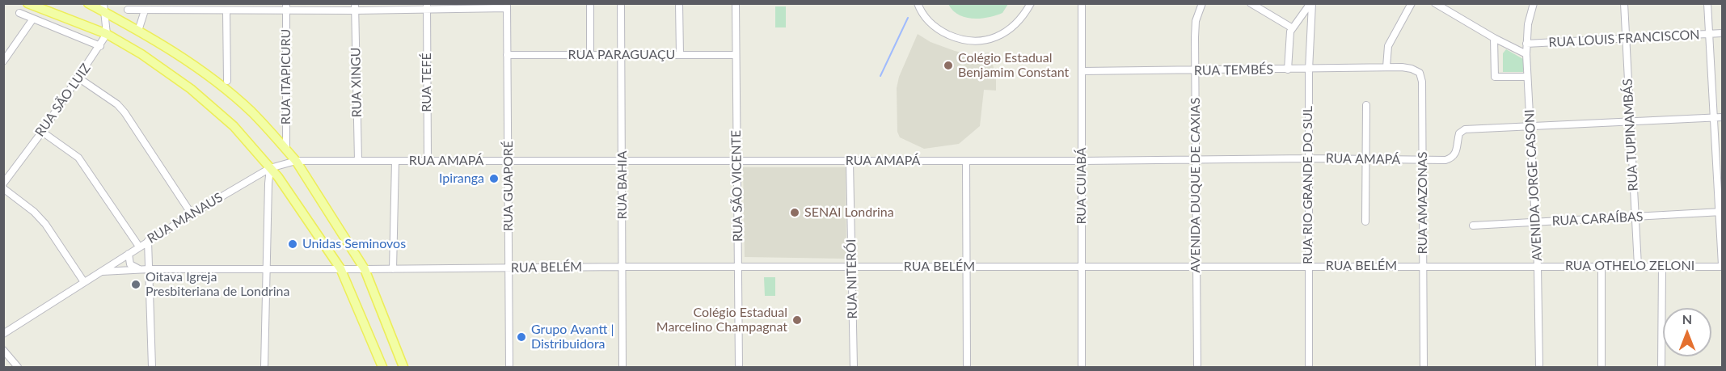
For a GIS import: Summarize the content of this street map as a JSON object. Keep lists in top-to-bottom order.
{
  "streets": {
    "street": [
      "RUA LOUIS FRANCISCON",
      "RUA PARAGUAÇU",
      "RUA TEMBÉS",
      "RUA ITAPICURU",
      "RUA XINGU",
      "RUA TEFÉ",
      "RUA SÃO LUIZ",
      "RUA TUPINAMBÁS",
      "RUA AMAPÁ",
      "RUA BAHIA",
      "AVENIDA DUQUE DE CAXIAS",
      "RUA RIO GRANDE DO SUL",
      "AVENIDA JORGE CASONI",
      "RUA GUAPORÉ",
      "RUA SÃO VICENTE",
      "RUA CUIABÁ",
      "RUA AMAZONAS",
      "RUA MANAUS",
      "RUA CARAÍBAS",
      "RUA BELÉM",
      "RUA OTHELO ZELONI",
      "RUA NITERÓI"
    ]
  },
  "crossings": [
    ["RUA LOUIS FRANCISCON", "RUA TUPINAMBÁS"],
    ["RUA LOUIS FRANCISCON", "AVENIDA JORGE CASONI"],
    ["RUA PARAGUAÇU", "RUA BAHIA"],
    ["RUA PARAGUAÇU", "RUA GUAPORÉ"],
    ["RUA PARAGUAÇU", "RUA SÃO VICENTE"],
    ["RUA TEMBÉS", "AVENIDA DUQUE DE CAXIAS"],
    ["RUA TEMBÉS", "RUA RIO GRANDE DO SUL"],
    ["RUA TEMBÉS", "RUA CUIABÁ"],
    ["RUA TEMBÉS", "RUA AMAZONAS"],
    ["RUA XINGU", "RUA AMAPÁ"],
    ["RUA TEFÉ", "RUA AMAPÁ"],
    ["RUA TUPINAMBÁS", "RUA CARAÍBAS"],
    ["RUA TUPINAMBÁS", "RUA OTHELO ZELONI"],
    ["RUA AMAPÁ", "RUA BAHIA"],
    ["RUA AMAPÁ", "AVENIDA DUQUE DE CAXIAS"],
    ["RUA AMAPÁ", "RUA RIO GRANDE DO SUL"],
    ["RUA AMAPÁ", "AVENIDA JORGE CASONI"],
    ["RUA AMAPÁ", "RUA GUAPORÉ"],
    ["RUA AMAPÁ", "RUA SÃO VICENTE"],
    ["RUA AMAPÁ", "RUA CUIABÁ"],
    ["RUA AMAPÁ", "RUA AMAZONAS"],
    ["RUA AMAPÁ", "RUA MANAUS"],
    ["RUA AMAPÁ", "RUA NITERÓI"],
    ["RUA BAHIA", "RUA BELÉM"],
    ["AVENIDA DUQUE DE CAXIAS", "RUA BELÉM"],
    ["RUA RIO GRANDE DO SUL", "RUA BELÉM"],
    ["AVENIDA JORGE CASONI", "RUA CARAÍBAS"],
    ["AVENIDA JORGE CASONI", "RUA BELÉM"],
    ["AVENIDA JORGE CASONI", "RUA OTHELO ZELONI"],
    ["RUA GUAPORÉ", "RUA BELÉM"],
    ["RUA SÃO VICENTE", "RUA BELÉM"],
    ["RUA CUIABÁ", "RUA BELÉM"],
    ["RUA AMAZONAS", "RUA BELÉM"],
    ["RUA MANAUS", "RUA BELÉM"],
    ["RUA BELÉM", "RUA OTHELO ZELONI"],
    ["RUA BELÉM", "RUA NITERÓI"]
  ],
  "places": [
    "Colégio Estadual Benjamim Constant",
    "Ipiranga",
    "SENAI Londrina",
    "Unidas Seminovos",
    "Oitava Igreja Presbiteriana de Londrina",
    "Colégio Estadual Marcelino Champagnat",
    "Grupo Avantt | Distribuidora"
  ],
  "north": "top"
}
